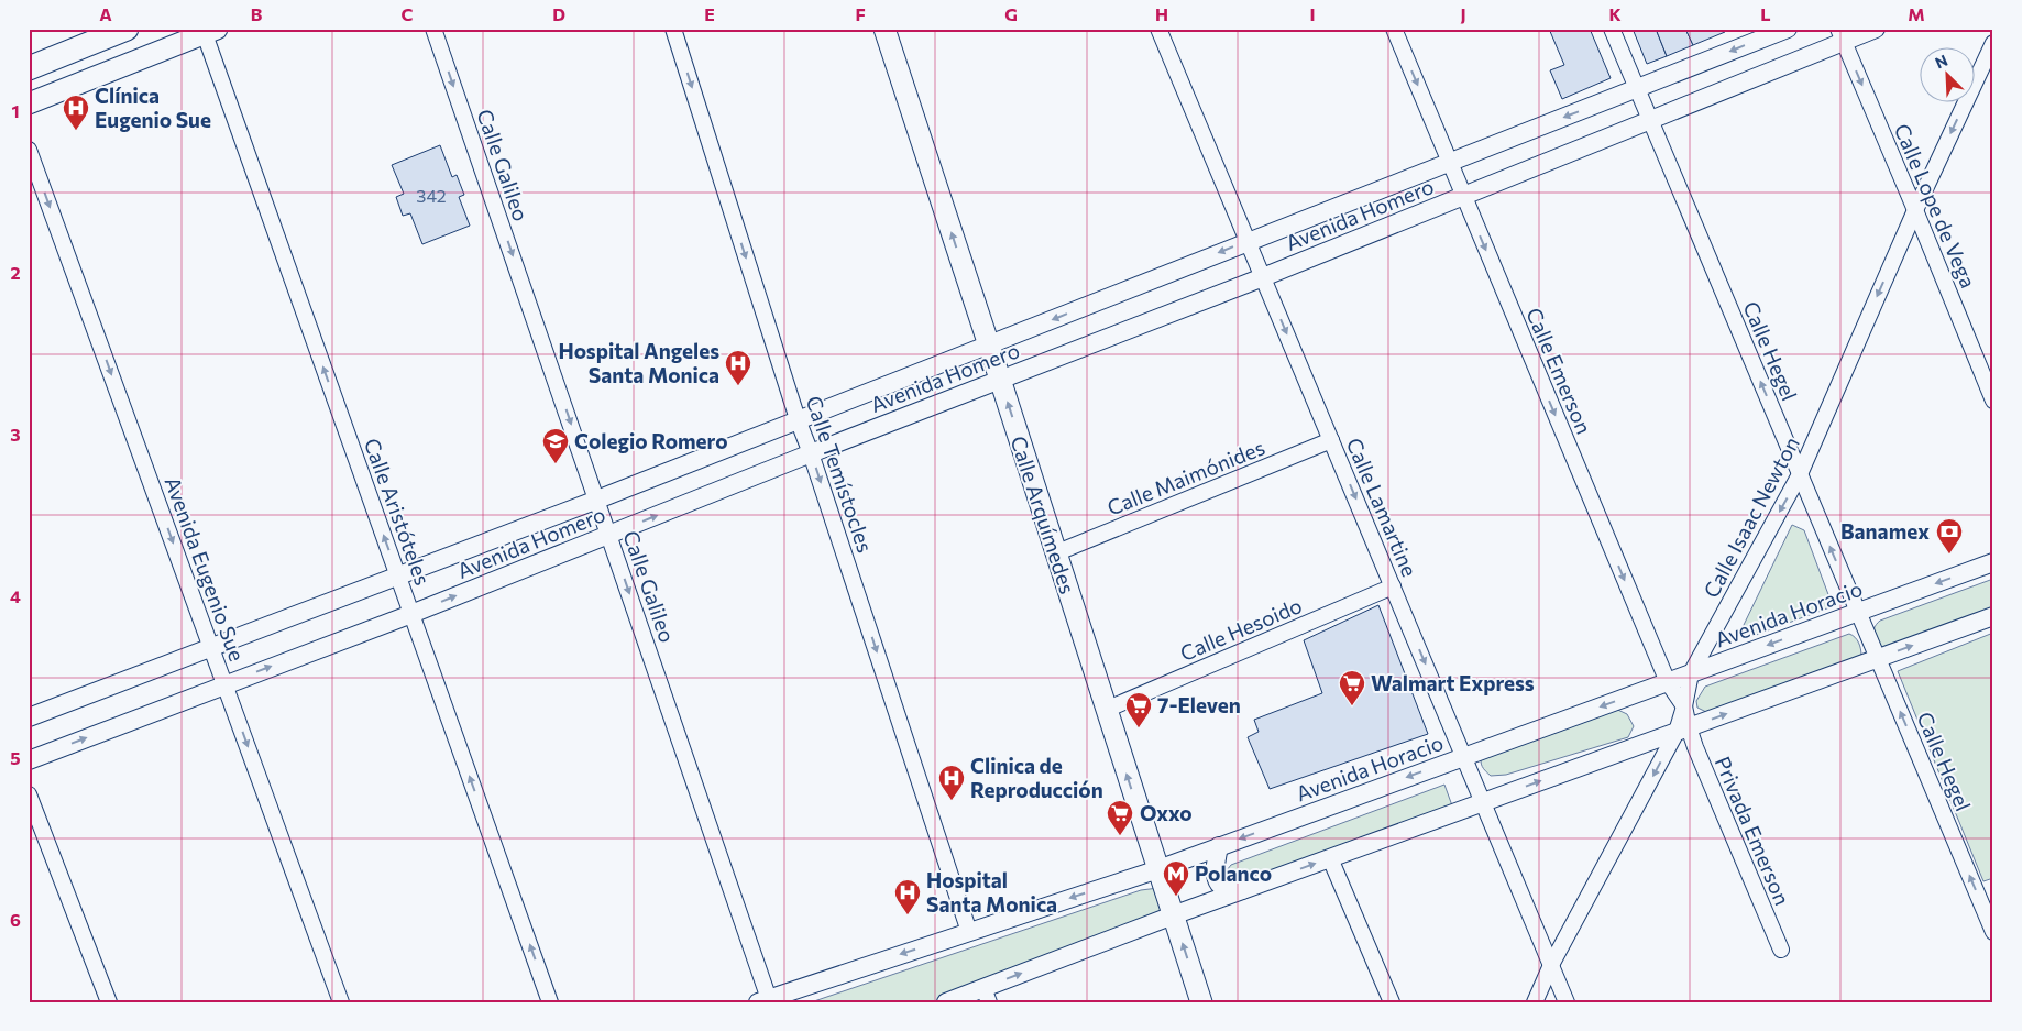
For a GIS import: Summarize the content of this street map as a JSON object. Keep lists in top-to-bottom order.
{
  "streets": {
    "main road": ["Calle Arquímedes"],
    "street": [
      "Calle Galileo",
      "Calle Lope de Vega",
      "Avenida Homero",
      "Calle Hegel",
      "Calle Emerson",
      "Calle Temístocles",
      "Calle Maimónides",
      "Calle Lamartine",
      "Calle Aristóteles",
      "Calle Isaac Newton",
      "Avenida Eugenio Sue",
      "Avenida Horacio",
      "Calle Hesoido",
      "Privada Emerson"
    ]
  },
  "crossings": [
    ["Calle Galileo", "Avenida Homero"],
    ["Calle Galileo", "Avenida Horacio"],
    ["Calle Lope de Vega", "Avenida Homero"],
    ["Calle Lope de Vega", "Calle Isaac Newton"],
    ["Avenida Homero", "Calle Hegel"],
    ["Avenida Homero", "Calle Emerson"],
    ["Avenida Homero", "Calle Temístocles"],
    ["Avenida Homero", "Calle Lamartine"],
    ["Avenida Homero", "Calle Aristóteles"],
    ["Avenida Homero", "Calle Arquímedes"],
    ["Avenida Homero", "Avenida Eugenio Sue"],
    ["Calle Hegel", "Calle Isaac Newton"],
    ["Calle Hegel", "Avenida Horacio"],
    ["Calle Emerson", "Calle Isaac Newton"],
    ["Calle Emerson", "Avenida Horacio"],
    ["Calle Temístocles", "Avenida Horacio"],
    ["Calle Maimónides", "Calle Lamartine"],
    ["Calle Maimónides", "Calle Arquímedes"],
    ["Calle Lamartine", "Calle Isaac Newton"],
    ["Calle Lamartine", "Avenida Horacio"],
    ["Calle Lamartine", "Calle Hesoido"],
    ["Calle Arquímedes", "Avenida Horacio"],
    ["Calle Arquímedes", "Calle Hesoido"],
    ["Calle Isaac Newton", "Avenida Horacio"],
    ["Calle Isaac Newton", "Privada Emerson"]
  ],
  "one_way": [
    "Calle Galileo",
    "Calle Lope de Vega",
    "Calle Hegel",
    "Calle Emerson",
    "Calle Temístocles",
    "Calle Lamartine",
    "Calle Aristóteles",
    "Calle Arquímedes",
    "Calle Isaac Newton",
    "Avenida Eugenio Sue"
  ],
  "places": {
    "hospital": [
      "Clínica Eugenio Sue",
      "Hospital Angeles Santa Monica",
      "Clinica de Reproducción",
      "Hospital Santa Monica"
    ],
    "school or university": ["Colegio Romero"],
    "bank": ["Banamex"],
    "supermarket": ["Walmart Express", "7-Eleven", "Oxxo"],
    "metro station": ["Polanco"]
  },
  "house_numbers": ["342"],
  "north": "top left",
  "grid": {
    "columns": [
      "A",
      "B",
      "C",
      "D",
      "E",
      "F",
      "G",
      "H",
      "I",
      "J",
      "K",
      "L",
      "M"
    ],
    "rows": [
      "1",
      "2",
      "3",
      "4",
      "5",
      "6"
    ]
  }
}
